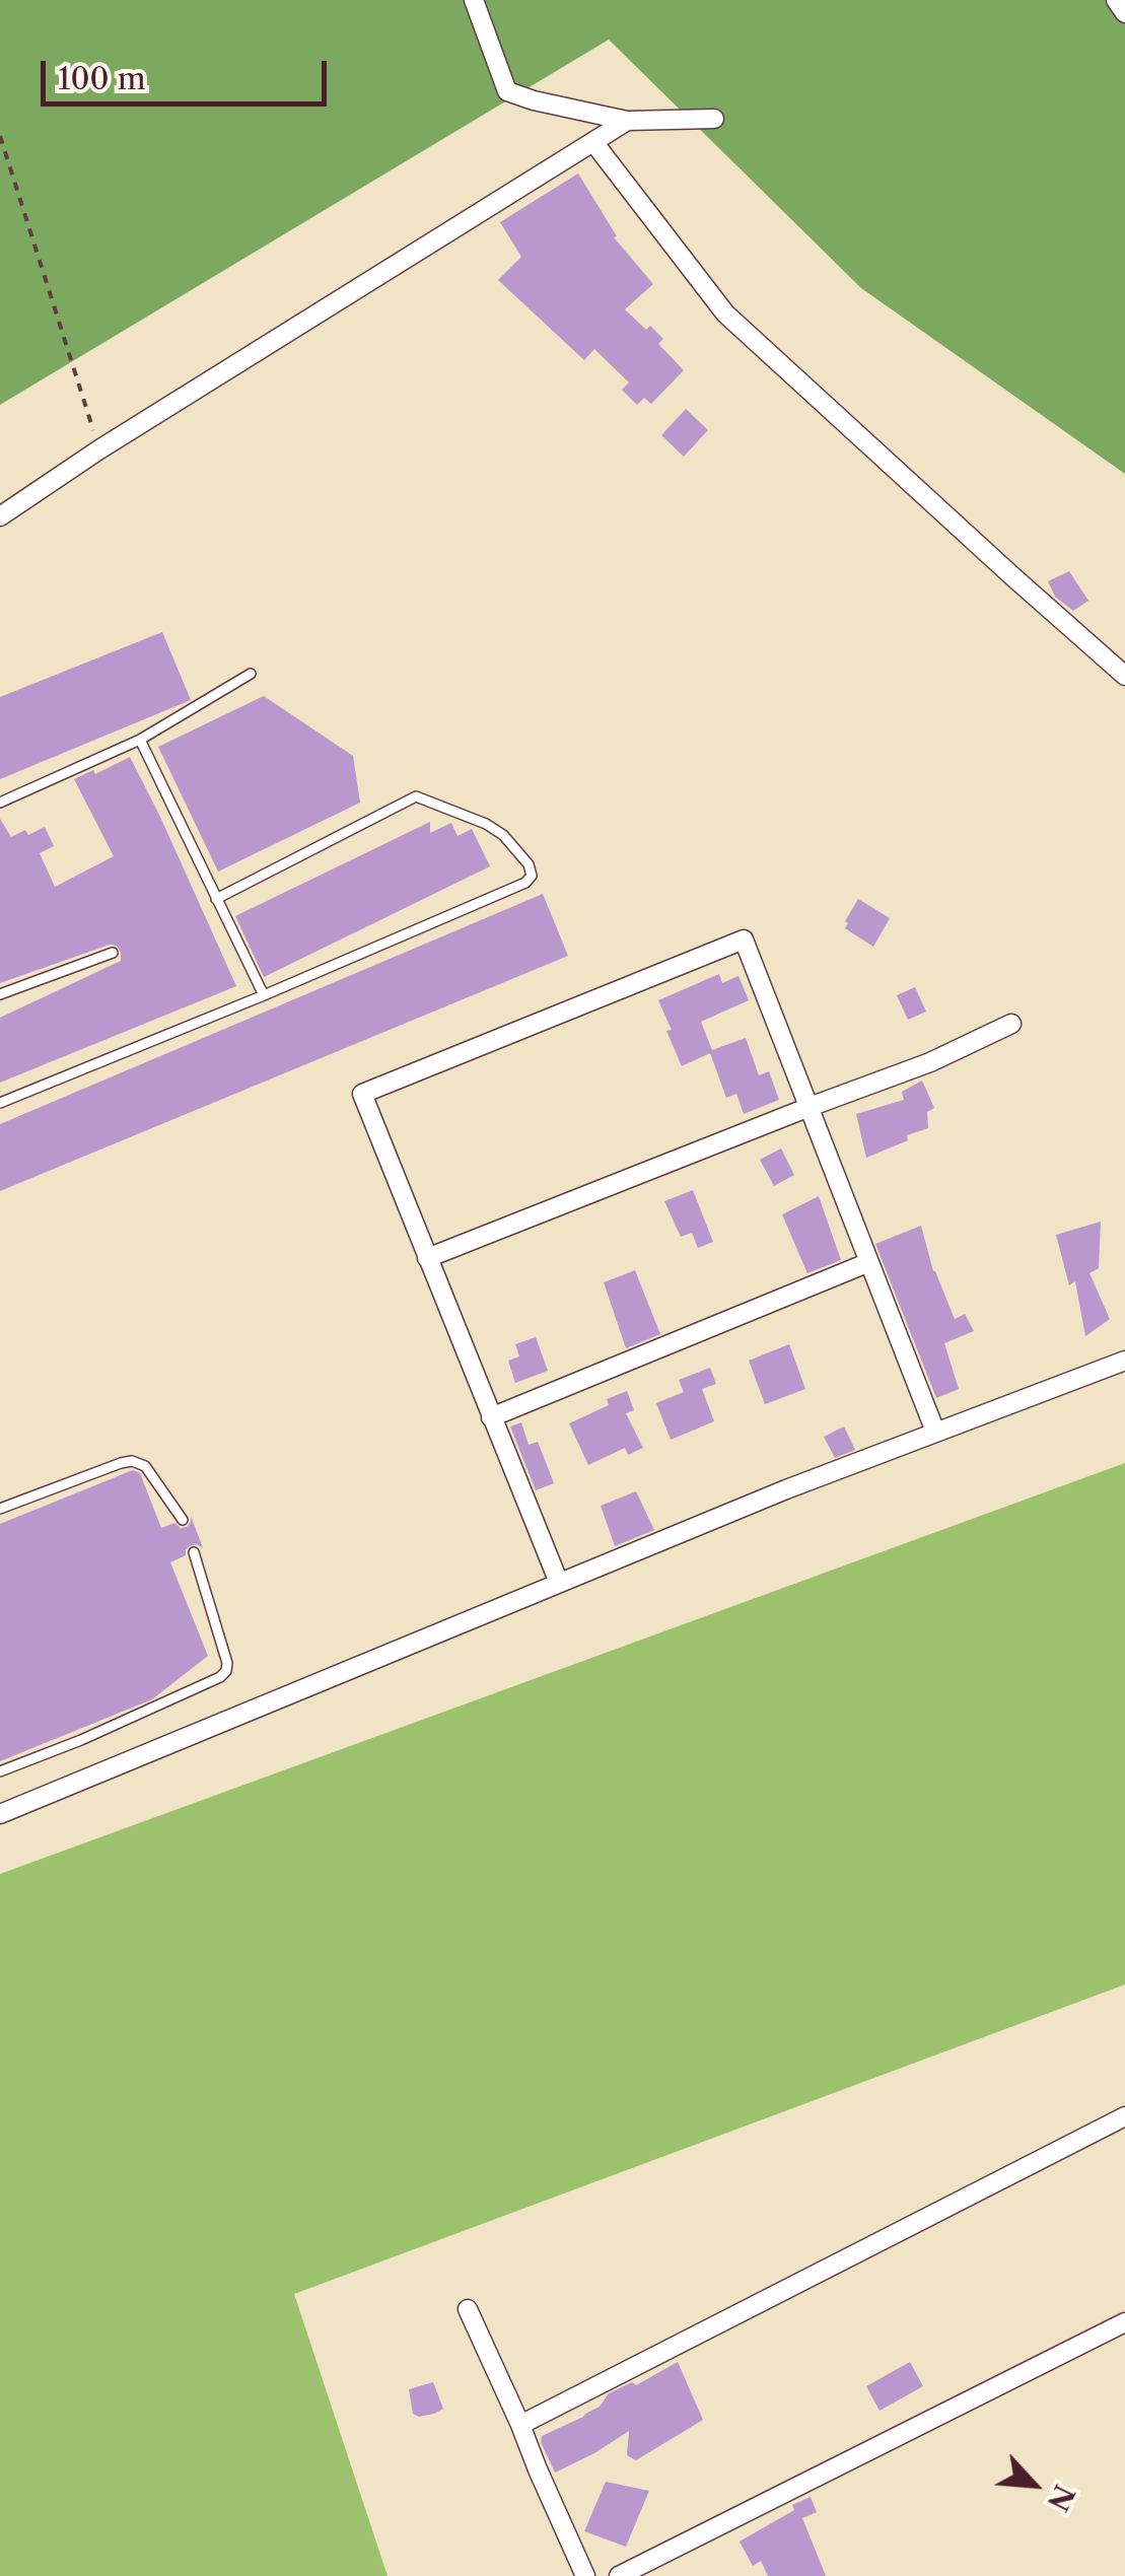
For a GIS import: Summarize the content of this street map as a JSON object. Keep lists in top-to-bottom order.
{
  "scale_bar": "100 m",
  "north": "bottom right"
}
